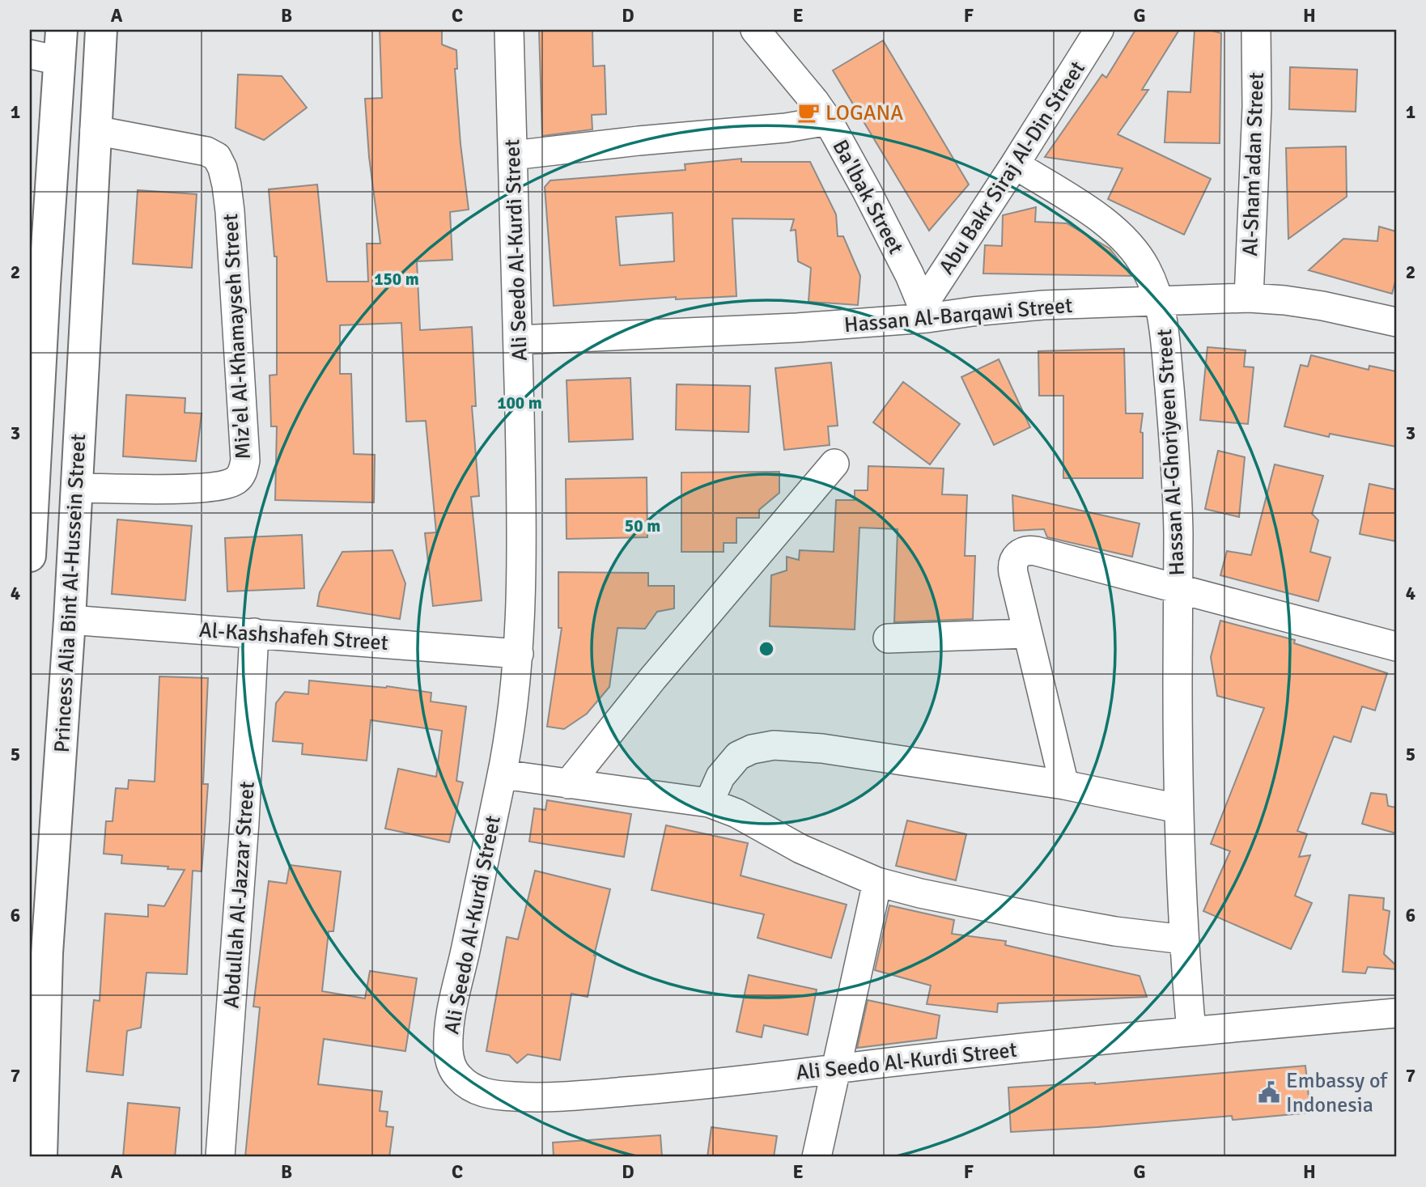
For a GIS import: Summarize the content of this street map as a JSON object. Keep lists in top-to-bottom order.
{
  "streets": {
    "main road": ["Princess Alia Bint Al-Hussein Street"],
    "street": [
      "Al-Sham'adan Street",
      "Abu Bakr Siraj Al-Din Street",
      "Ba'lbak Street",
      "Ali Seedo Al-Kurdi Street",
      "Hassan Al-Barqawi Street",
      "Miz'el Al-Khamayseh Street",
      "Hassan Al-Ghoriyeen Street",
      "Al-Kashshafeh Street",
      "Abdullah Al-Jazzar Street"
    ]
  },
  "crossings": [
    ["Al-Sham'adan Street", "Hassan Al-Barqawi Street"],
    ["Abu Bakr Siraj Al-Din Street", "Ba'lbak Street"],
    ["Abu Bakr Siraj Al-Din Street", "Hassan Al-Barqawi Street"],
    ["Abu Bakr Siraj Al-Din Street", "Hassan Al-Ghoriyeen Street"],
    ["Ba'lbak Street", "Hassan Al-Barqawi Street"],
    ["Ali Seedo Al-Kurdi Street", "Hassan Al-Barqawi Street"],
    ["Ali Seedo Al-Kurdi Street", "Hassan Al-Ghoriyeen Street"],
    ["Ali Seedo Al-Kurdi Street", "Al-Kashshafeh Street"],
    ["Hassan Al-Barqawi Street", "Hassan Al-Ghoriyeen Street"],
    ["Miz'el Al-Khamayseh Street", "Princess Alia Bint Al-Hussein Street"],
    ["Princess Alia Bint Al-Hussein Street", "Al-Kashshafeh Street"],
    ["Al-Kashshafeh Street", "Abdullah Al-Jazzar Street"]
  ],
  "places": {
    "cafe": ["LOGANA"],
    "public building": ["Embassy of Indonesia"]
  },
  "grid": {
    "columns": [
      "A",
      "B",
      "C",
      "D",
      "E",
      "F",
      "G",
      "H"
    ],
    "rows": [
      "1",
      "2",
      "3",
      "4",
      "5",
      "6",
      "7"
    ]
  },
  "rings": ["150 m", "100 m", "50 m"]
}
